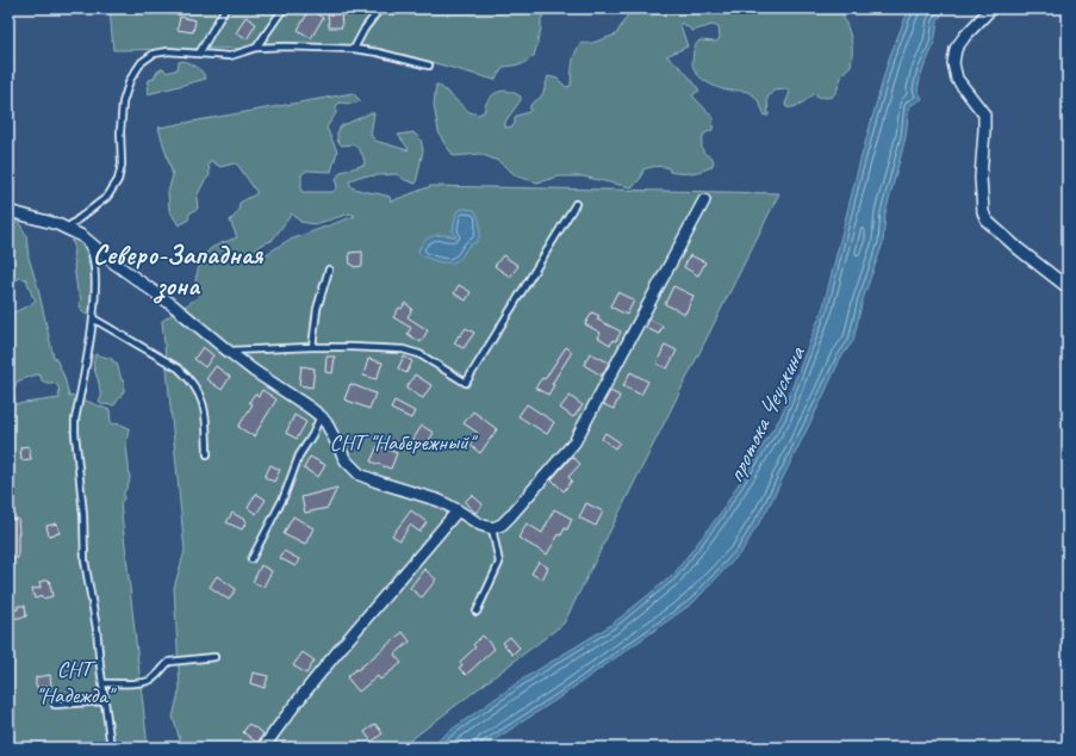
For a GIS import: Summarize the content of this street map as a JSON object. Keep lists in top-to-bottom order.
{
  "districts": ["Северо-Западная зона"],
  "water": ["протока Чеускина"],
  "parks": ["СНТ \"Набережный\"", "СНТ \"Надежда\""]
}
